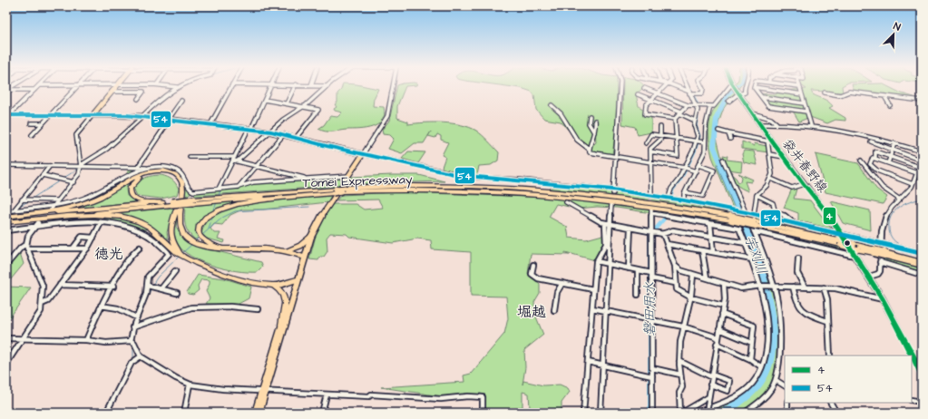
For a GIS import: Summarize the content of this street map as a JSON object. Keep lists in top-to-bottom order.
{
  "streets": {
    "highway": ["Tomei Expressway"],
    "main road": ["袋井春野線"]
  },
  "districts": ["徳光", "堀越"],
  "water": ["宇刈川", "磐田用水"],
  "lines": ["transit line 4", "transit line 54"],
  "legend": ["4", "54"],
  "north": "top right"
}
